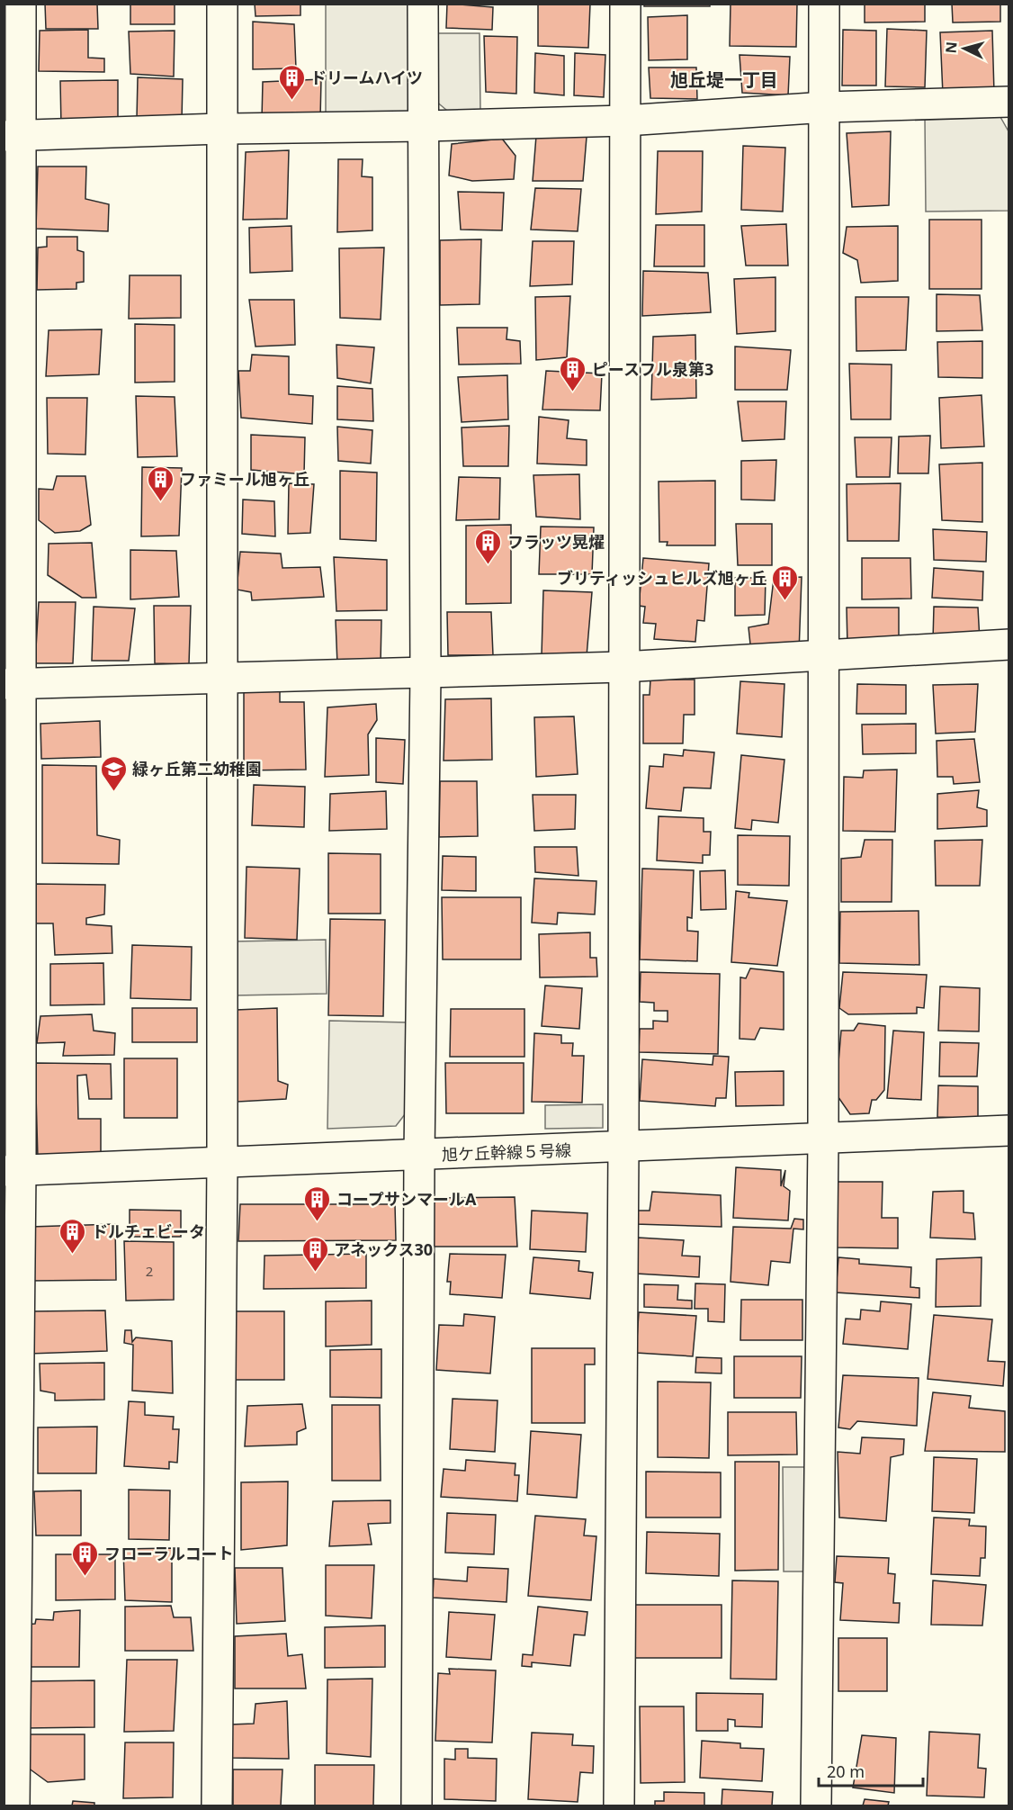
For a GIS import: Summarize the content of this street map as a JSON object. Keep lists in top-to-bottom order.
{
  "streets": {
    "street": ["旭ケ丘幹線５号線"]
  },
  "districts": ["旭丘堤一丁目"],
  "places": {
    "building": [
      "ドリームハイツ",
      "ピースフル泉第3",
      "ファミール旭ヶ丘",
      "フラッツ晃燿",
      "ブリティッシュヒルズ旭ヶ丘",
      "コープサンマールA",
      "ドルチェビータ",
      "アネックス30",
      "フローラルコート"
    ],
    "school or university": ["緑ヶ丘第二幼稚園"]
  },
  "house_numbers": ["2"],
  "scale_bar": "20 m",
  "north": "left"
}
